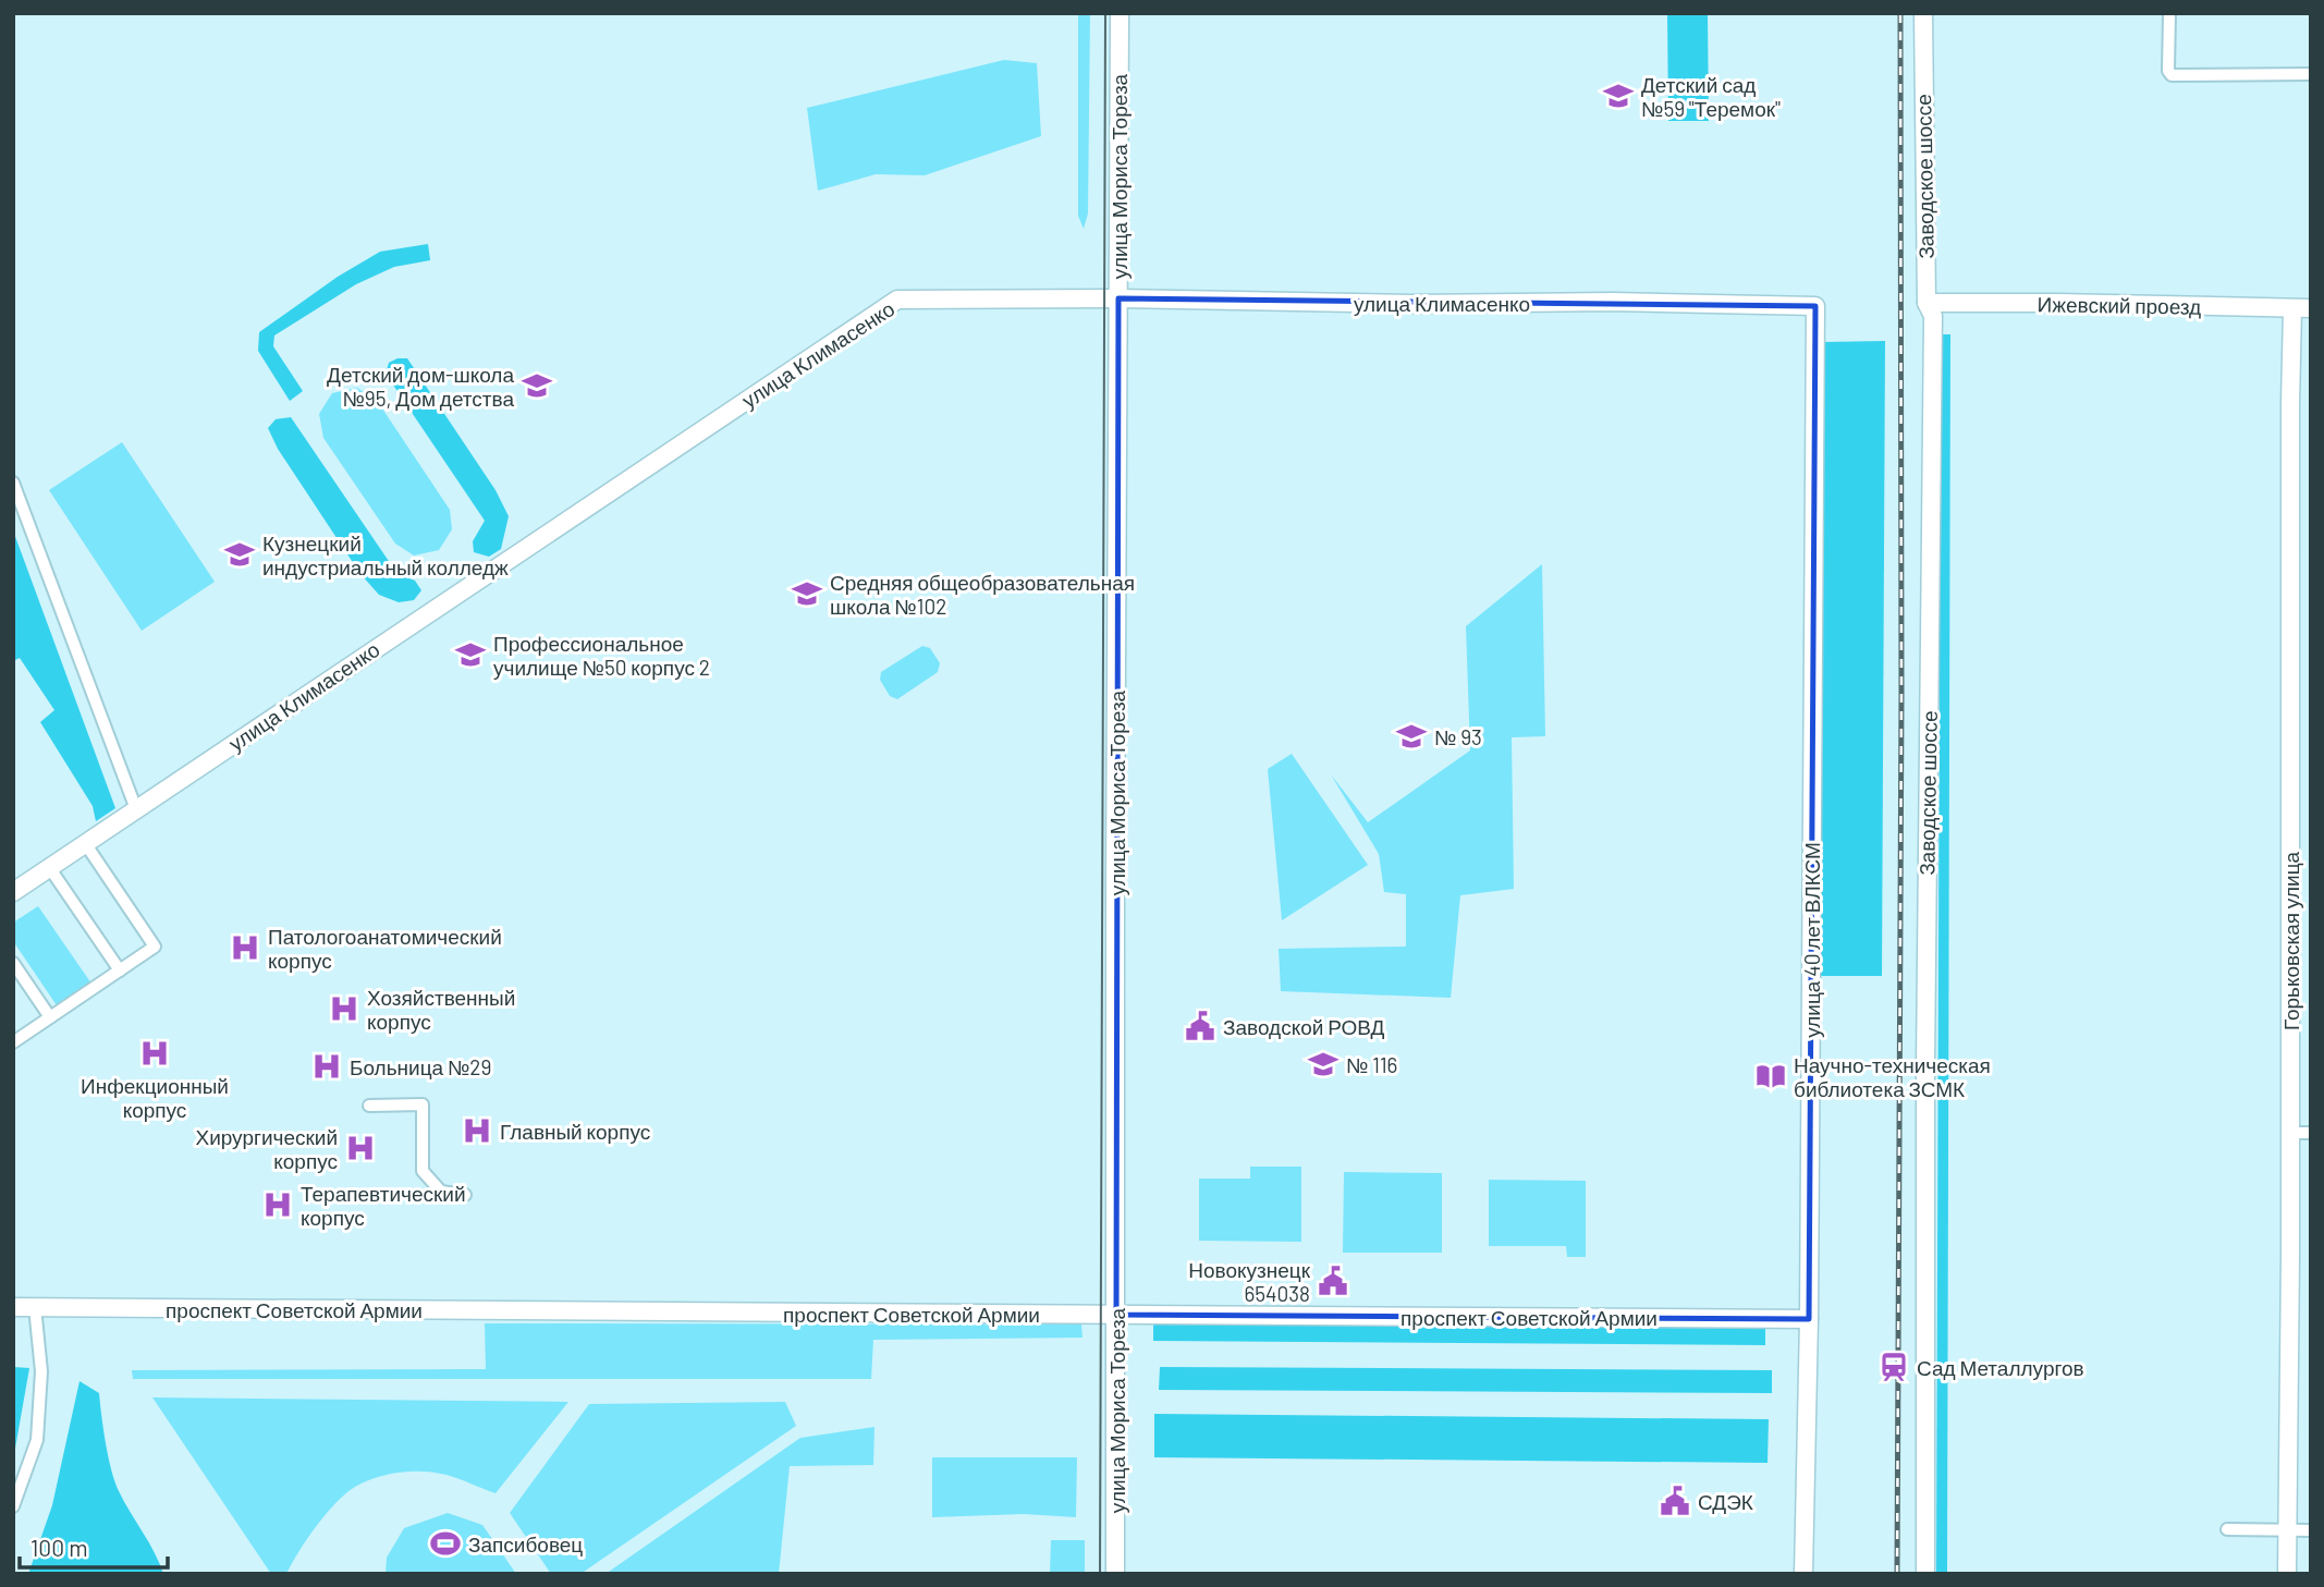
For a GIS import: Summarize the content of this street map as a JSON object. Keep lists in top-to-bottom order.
{
  "streets": {
    "street": [
      "улица Мориса Тореза",
      "Заводское шоссе",
      "улица Климасенко",
      "Ижевский проезд",
      "улица 40 лет ВЛКСМ",
      "Горьковская улица",
      "проспект Советской Армии"
    ]
  },
  "crossings": [
    ["улица Мориса Тореза", "улица Климасенко"],
    ["улица Мориса Тореза", "проспект Советской Армии"],
    ["Заводское шоссе", "Ижевский проезд"],
    ["улица Климасенко", "улица 40 лет ВЛКСМ"],
    ["Ижевский проезд", "Горьковская улица"],
    ["улица 40 лет ВЛКСМ", "проспект Советской Армии"]
  ],
  "places": {
    "school or university": [
      "Детский сад №59 \"Теремок\"",
      "Детский дом-школа №95, Дом детства",
      "Кузнецкий индустриальный колледж",
      "Средняя общеобразовательная школа №102",
      "Профессиональное училище №50 корпус 2",
      "№ 93",
      "№ 116"
    ],
    "hospital": [
      "Патологоанатомический корпус",
      "Хозяйственный корпус",
      "Инфекционный корпус",
      "Больница №29",
      "Главный корпус",
      "Хирургический корпус",
      "Терапевтический корпус"
    ],
    "public building": ["Заводской РОВД", "Новокузнецк 654038", "СДЭК"],
    "library": ["Научно-техническая библиотека ЗСМК"],
    "station": ["Сад Металлургов"],
    "sports": ["Запсибовец"]
  },
  "scale_bar": "100 m"
}
